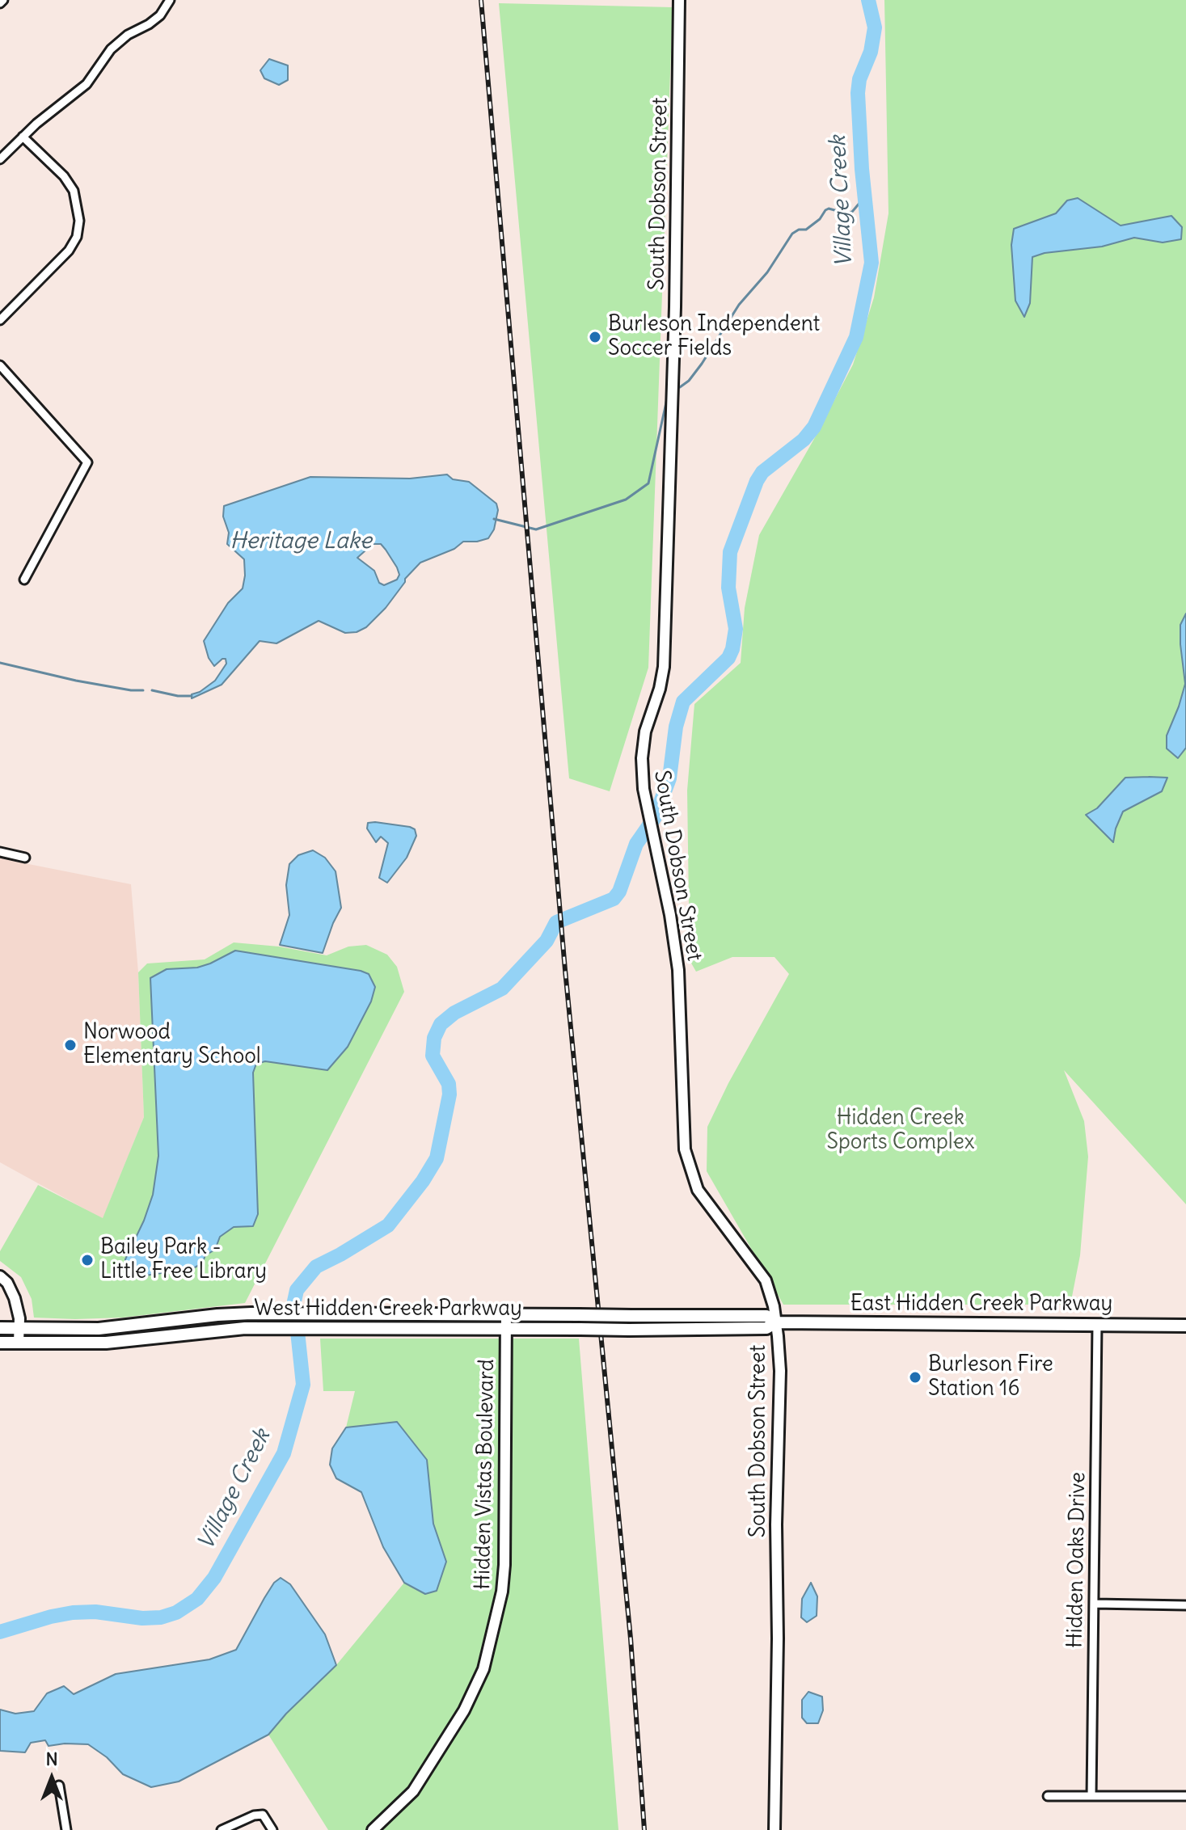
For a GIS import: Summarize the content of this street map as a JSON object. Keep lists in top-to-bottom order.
{
  "streets": {
    "main road": ["East Hidden Creek Parkway", "West Hidden Creek Parkway"],
    "street": ["South Dobson Street", "Hidden Vistas Boulevard", "Hidden Oaks Drive"]
  },
  "crossings": [
    ["South Dobson Street", "East Hidden Creek Parkway"],
    ["South Dobson Street", "West Hidden Creek Parkway"],
    ["East Hidden Creek Parkway", "West Hidden Creek Parkway"],
    ["East Hidden Creek Parkway", "Hidden Oaks Drive"],
    ["West Hidden Creek Parkway", "Hidden Vistas Boulevard"]
  ],
  "water": ["Village Creek", "Heritage Lake"],
  "parks": ["Hidden Creek Sports Complex"],
  "places": [
    "Burleson Independent Soccer Fields",
    "Norwood Elementary School",
    "Bailey Park - Little Free Library",
    "Burleson Fire Station 16"
  ],
  "north": "top"
}
